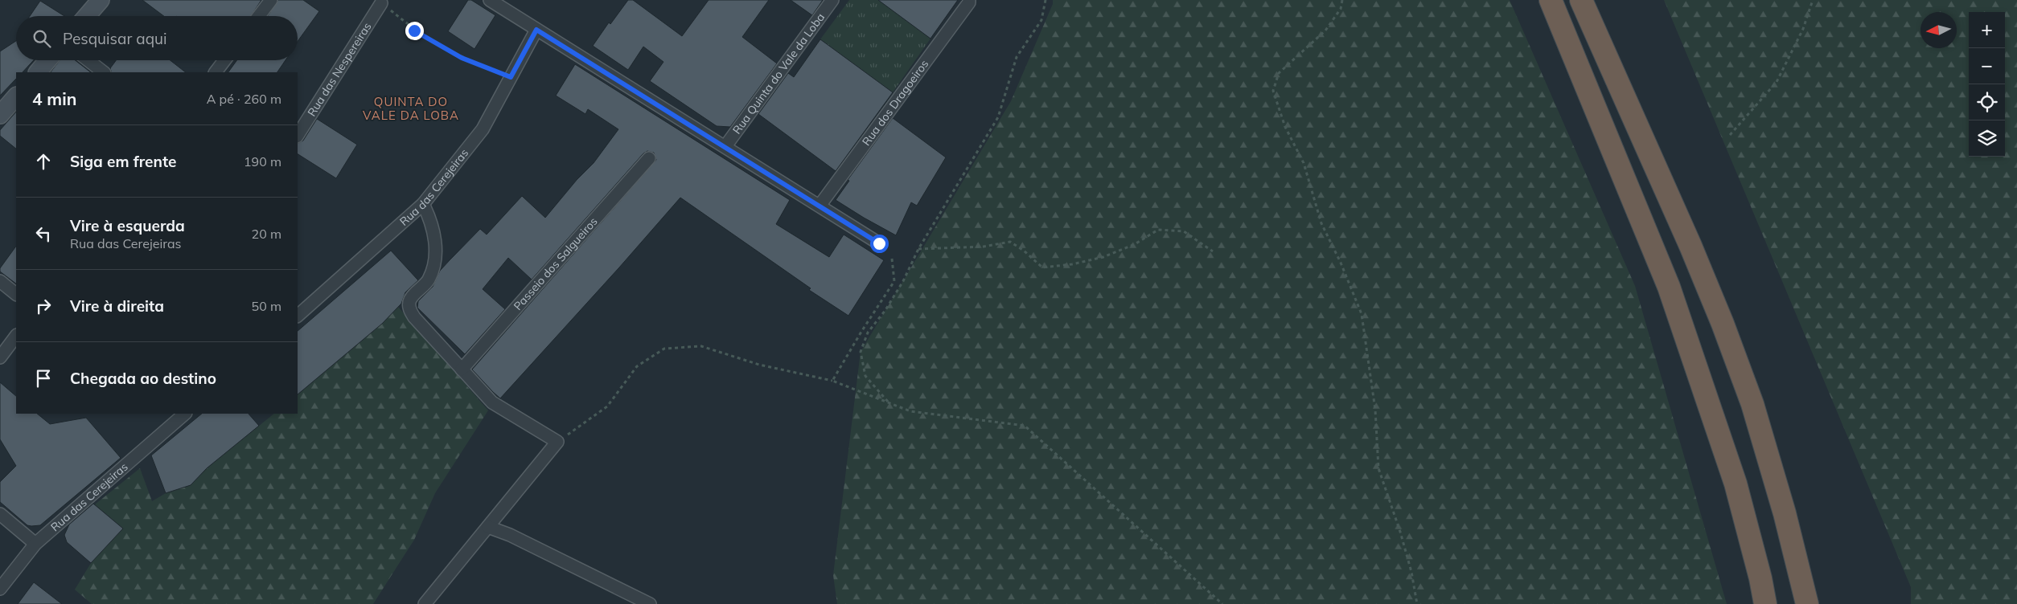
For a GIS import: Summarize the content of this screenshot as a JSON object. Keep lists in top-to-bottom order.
{
  "streets": {
    "street": [
      "Rua das Nespereiras",
      "Rua Quinta do Vale da Loba",
      "Rua dos Dragoeiros",
      "Rua das Cerejeiras",
      "Passeio dos Salgueiros"
    ]
  },
  "districts": ["QUINTA DO VALE DA LOBA"],
  "north": "left",
  "page": {
    "map_buttons": ["+", "−"],
    "search": "Pesquisar aqui",
    "heading": ["4 min", "A pé · 260 m"],
    "list": [
      ["Siga em frente", "190 m"],
      ["Vire à esquerda", "Rua das Cerejeiras", "20 m"],
      ["Vire à direita", "50 m"],
      "Chegada ao destino"
    ]
  }
}
